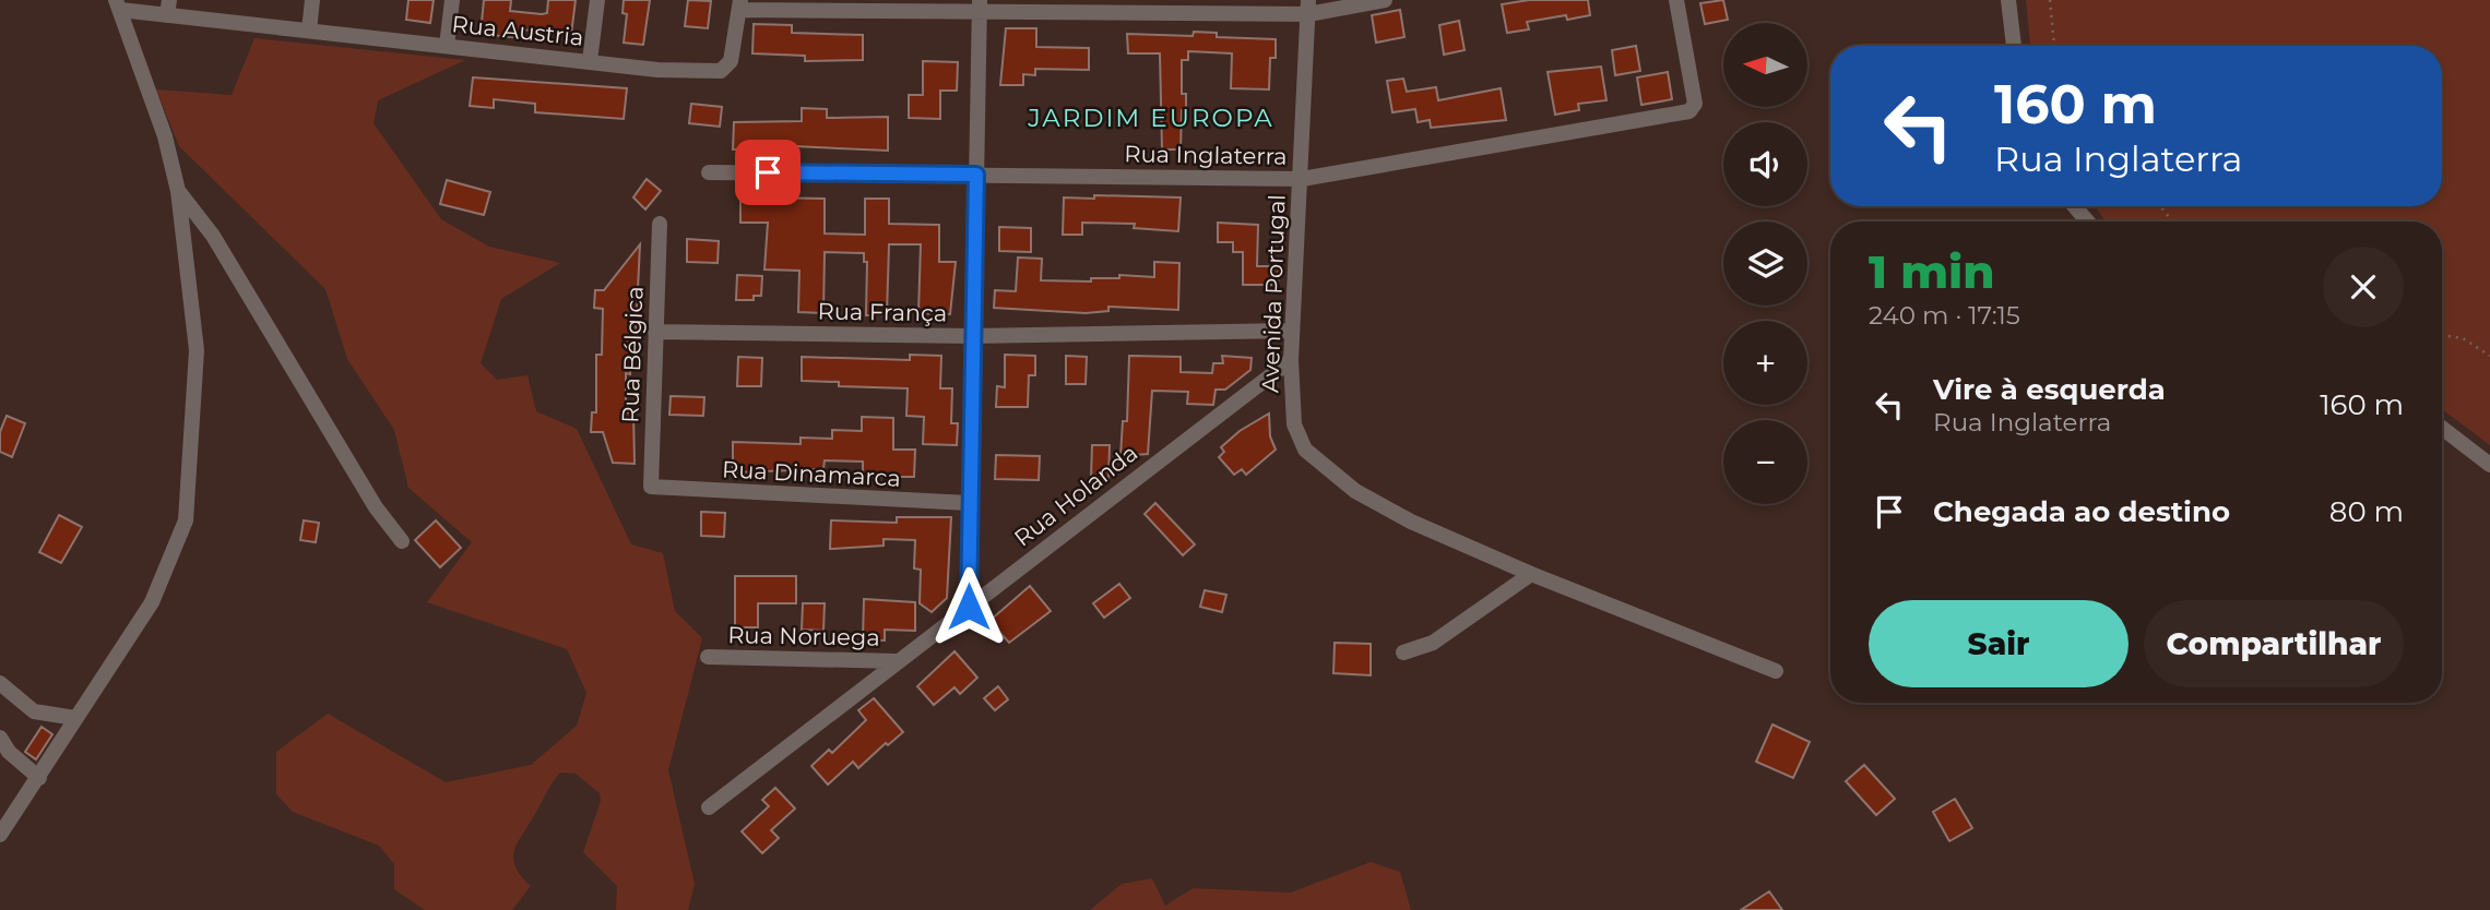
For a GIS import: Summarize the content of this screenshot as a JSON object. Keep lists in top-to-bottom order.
{
  "streets": {
    "street": [
      "Rua Austria",
      "Rua Inglaterra",
      "Avenida Portugal",
      "Rua França",
      "Rua Bélgica",
      "Rua Dinamarca",
      "Rua Holanda",
      "Rua Noruega"
    ]
  },
  "crossings": [
    ["Rua Inglaterra", "Avenida Portugal"],
    ["Avenida Portugal", "Rua França"],
    ["Avenida Portugal", "Rua Holanda"],
    ["Rua França", "Rua Bélgica"],
    ["Rua Bélgica", "Rua Dinamarca"],
    ["Rua Holanda", "Rua Noruega"]
  ],
  "districts": ["JARDIM EUROPA"],
  "north": "left",
  "page": {
    "map_buttons": ["+", "−"],
    "turn": ["160 m", "Rua Inglaterra"],
    "heading": ["1 min", "240 m · 17:15"],
    "list": [
      {
        "name": "Vire à esquerda",
        "note": "Rua Inglaterra",
        "value": "160 m"
      },
      {
        "name": "Chegada ao destino",
        "value": "80 m"
      }
    ],
    "buttons": ["Sair", "Compartilhar"]
  }
}
